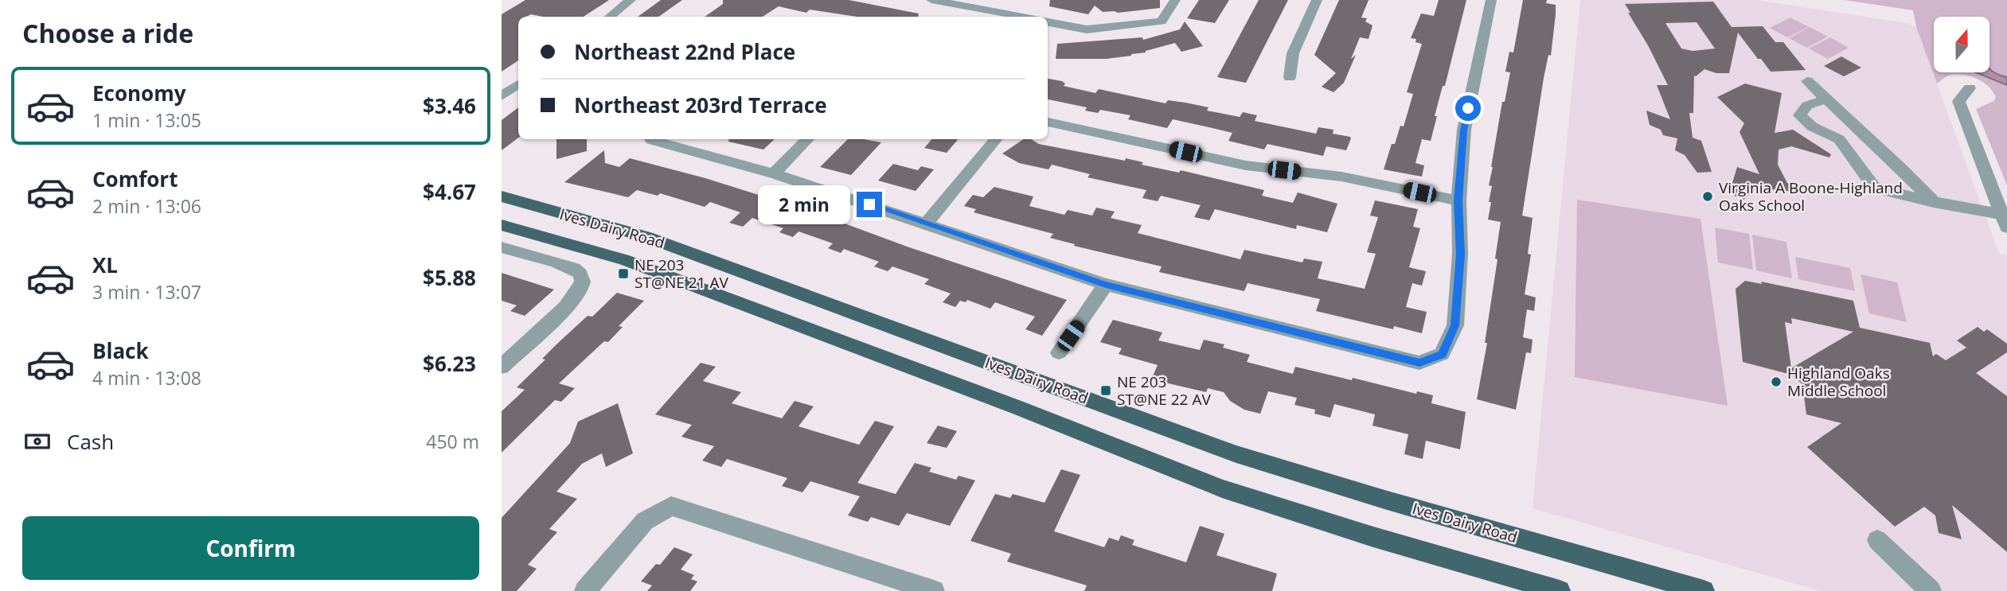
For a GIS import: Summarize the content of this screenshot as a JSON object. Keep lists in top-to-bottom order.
{
  "streets": {
    "main road": ["Ives Dairy Road"]
  },
  "places": {
    "other": ["Virginia A Boone-Highland Oaks School", "Highland Oaks Middle School"],
    "transit": ["NE 203 ST@NE 21 AV", "NE 203 ST@NE 22 AV"]
  },
  "north": "top",
  "page": {
    "heading": "Choose a ride",
    "banner": ["Northeast 22nd Place", "Northeast 203rd Terrace"],
    "list": [
      {
        "name": "Economy",
        "note": "1 min · 13:05",
        "value": "$3.46"
      },
      {
        "name": "Comfort",
        "note": "2 min · 13:06",
        "value": "$4.67"
      },
      {
        "name": "XL",
        "note": "3 min · 13:07",
        "value": "$5.88"
      },
      {
        "name": "Black",
        "note": "4 min · 13:08",
        "value": "$6.23"
      }
    ],
    "bubble": "2 min",
    "pay": ["Cash", "450 m"],
    "buttons": "Confirm"
  }
}
